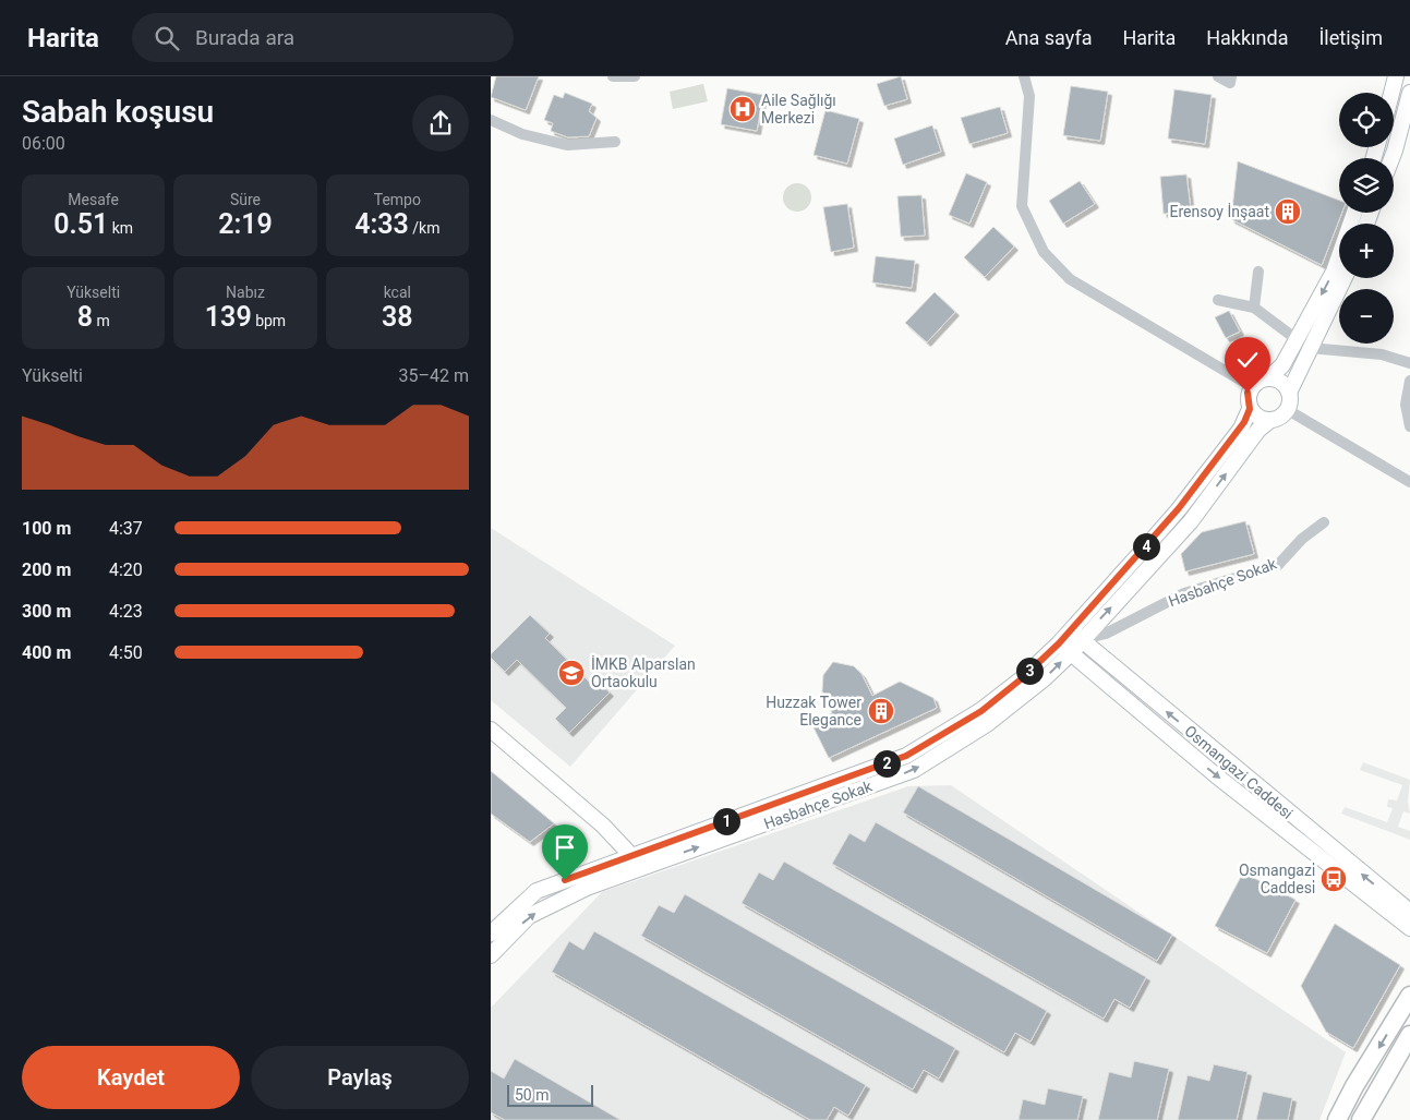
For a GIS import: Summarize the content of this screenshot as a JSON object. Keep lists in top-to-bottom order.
{
  "streets": {
    "main road": ["Hasbahçe Sokak", "Osmangazi Caddesi"]
  },
  "crossings": [
    ["Hasbahçe Sokak", "Osmangazi Caddesi"]
  ],
  "places": {
    "hospital": ["Aile Sağlığı Merkezi"],
    "building": ["Erensoy İnşaat", "Huzzak Tower Elegance"],
    "school or university": ["İMKB Alparslan Ortaokulu"],
    "bus stop": ["Osmangazi̇ Caddesi̇"]
  },
  "scale_bar": "50 m",
  "page": {
    "header": "Harita",
    "search": "Burada ara",
    "nav": [
      "Ana sayfa",
      "Harita",
      "Hakkında",
      "İletişim"
    ],
    "heading": ["Sabah koşusu", "06:00"],
    "map_buttons": ["+", "−"],
    "stats": [
      ["Mesafe", "0.51 km"],
      ["Süre", "2:19"],
      ["Tempo", "4:33 /km"],
      ["Yükselti", "8 m"],
      ["Nabız", "139 bpm"],
      ["kcal", "38"]
    ],
    "chart": ["Yükselti", "35–42 m"],
    "list": [
      {
        "name": "100 m",
        "note": "4:37"
      },
      {
        "name": "200 m",
        "note": "4:20"
      },
      {
        "name": "300 m",
        "note": "4:23"
      },
      {
        "name": "400 m",
        "note": "4:50"
      }
    ],
    "pins": [
      "4",
      "3",
      "2",
      "1"
    ],
    "buttons": ["Kaydet", "Paylaş"],
    "scale": "50 m"
  }
}
